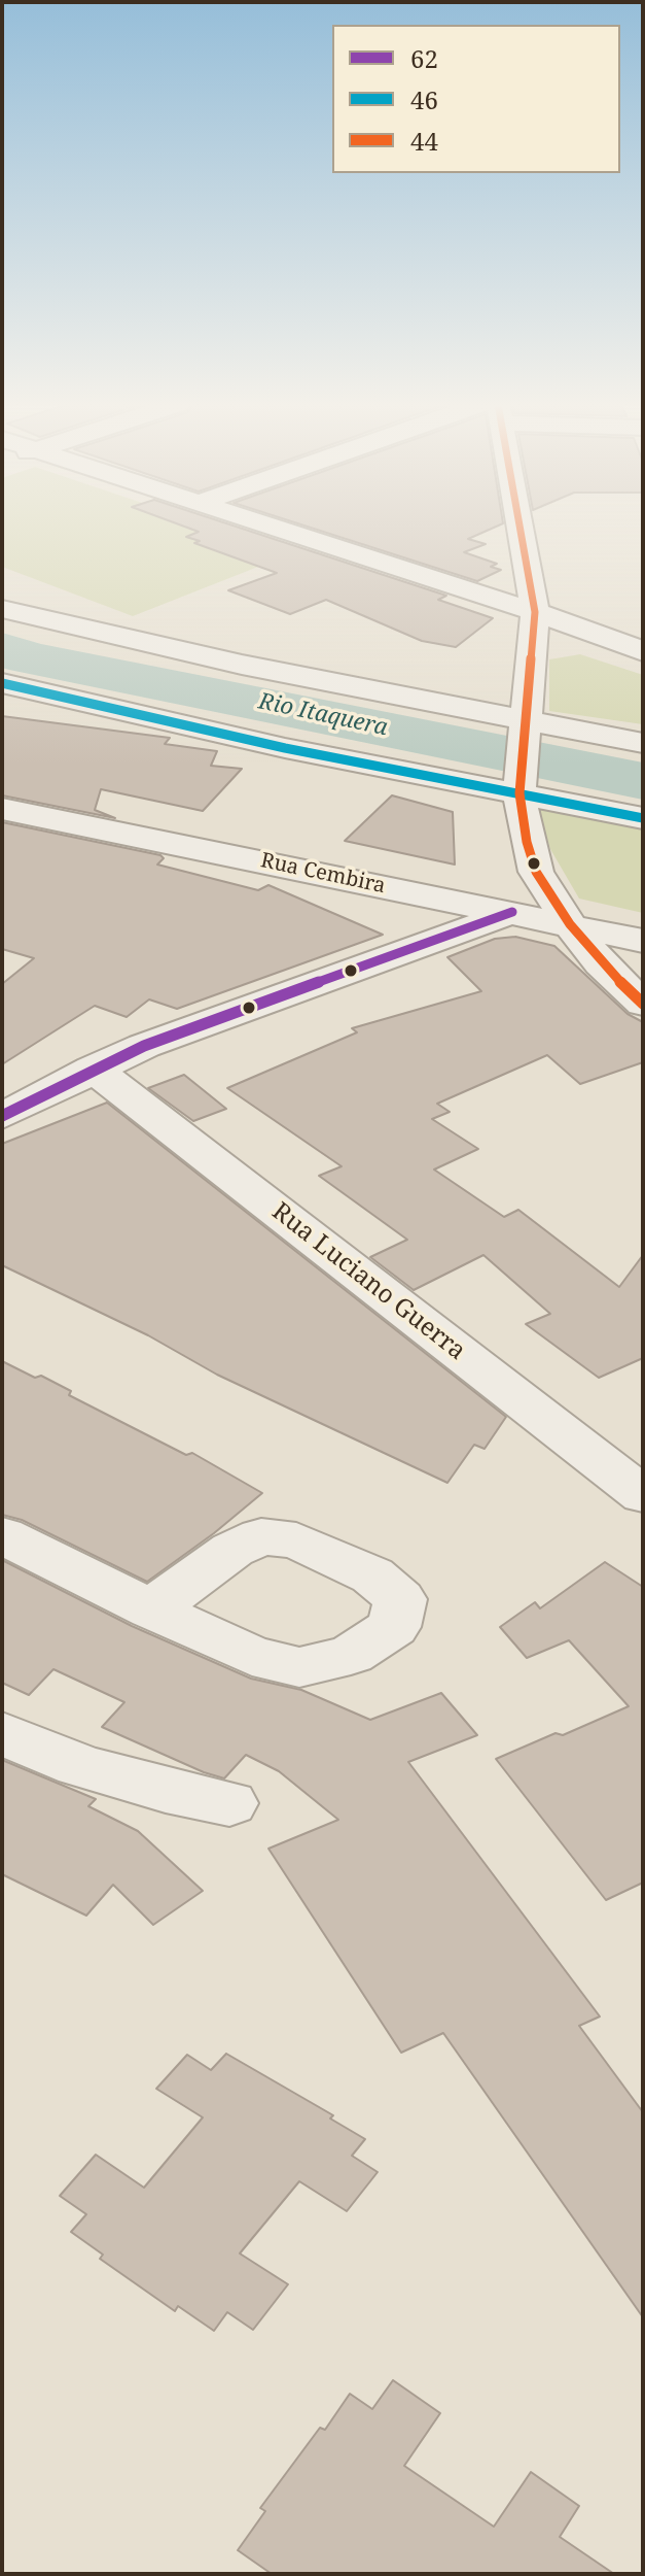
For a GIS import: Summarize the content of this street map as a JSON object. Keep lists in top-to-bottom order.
{
  "streets": {
    "street": ["Rua Cembira", "Rua Luciano Guerra"]
  },
  "water": ["Rio Itaquera"],
  "lines": ["transit line 44", "transit line 46", "transit line 62"],
  "legend": ["62", "46", "44"]
}
